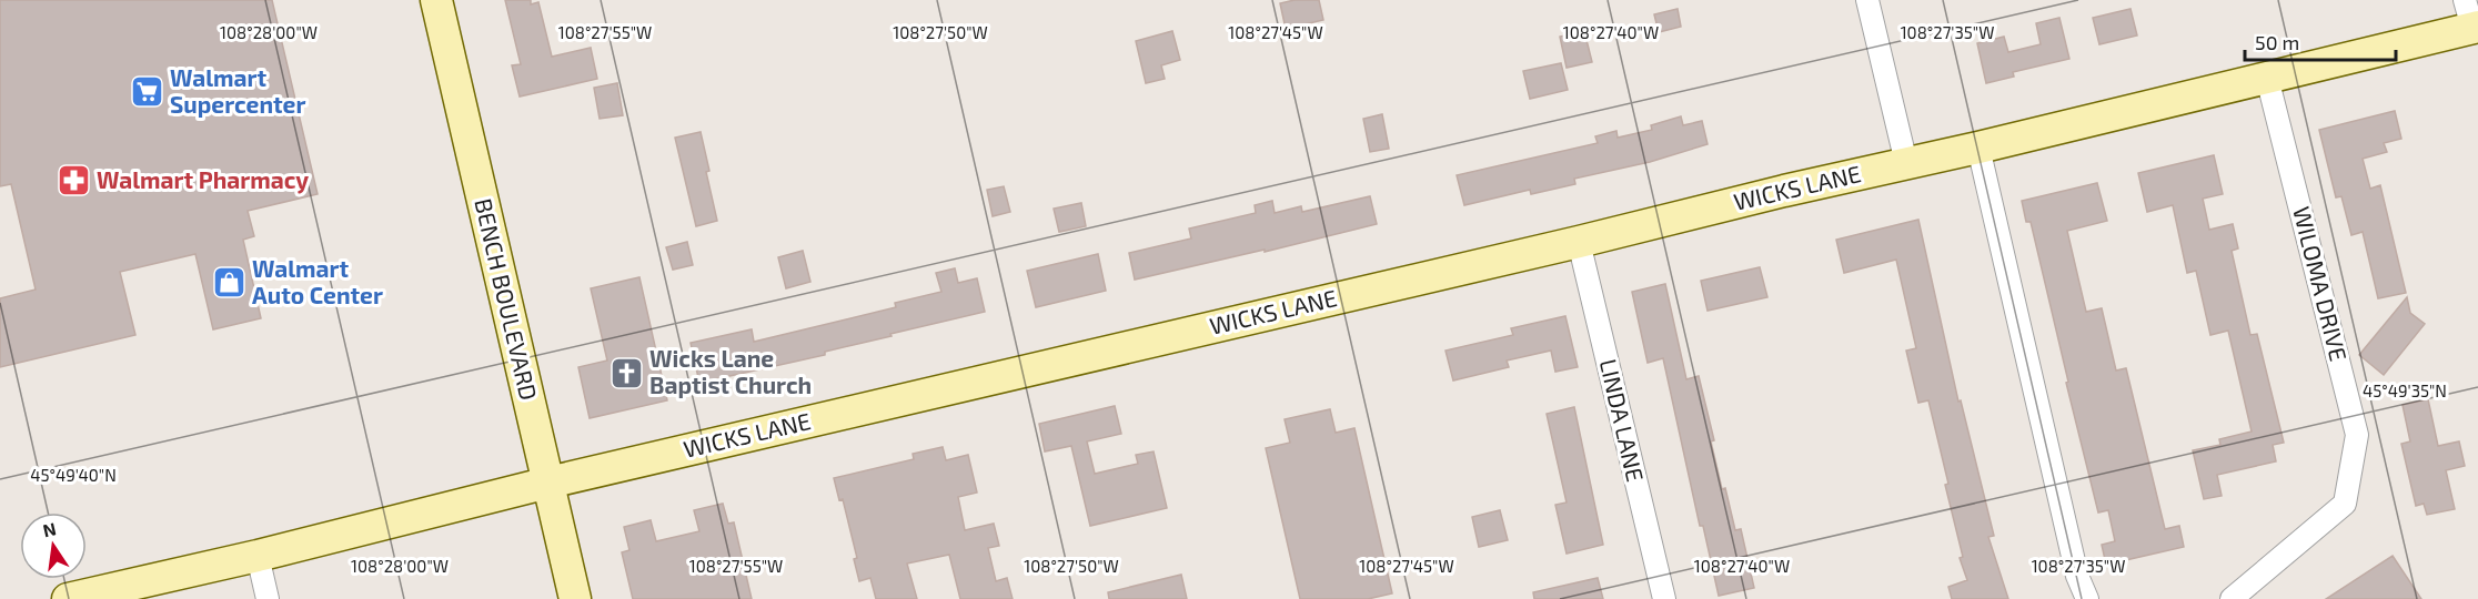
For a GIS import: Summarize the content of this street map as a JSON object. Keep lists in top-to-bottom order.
{
  "streets": {
    "street": [
      "WICKS LANE",
      "WILOMA DRIVE",
      "BENCH BOULEVARD",
      "LINDA LANE"
    ]
  },
  "crossings": [
    ["WICKS LANE", "WILOMA DRIVE"],
    ["WICKS LANE", "BENCH BOULEVARD"],
    ["WICKS LANE", "LINDA LANE"]
  ],
  "places": {
    "supermarket": ["Walmart Supercenter"],
    "pharmacy": ["Walmart Pharmacy"],
    "shop": ["Walmart Auto Center"],
    "church": ["Wicks Lane Baptist Church"]
  },
  "scale_bar": "50 m",
  "north": "top",
  "coordinates": [
    "108°28'00\"W",
    "108°27'55\"W",
    "108°27'50\"W",
    "108°27'45\"W",
    "108°27'40\"W",
    "108°27'35\"W",
    "45°49'35\"N",
    "45°49'40\"N"
  ]
}
